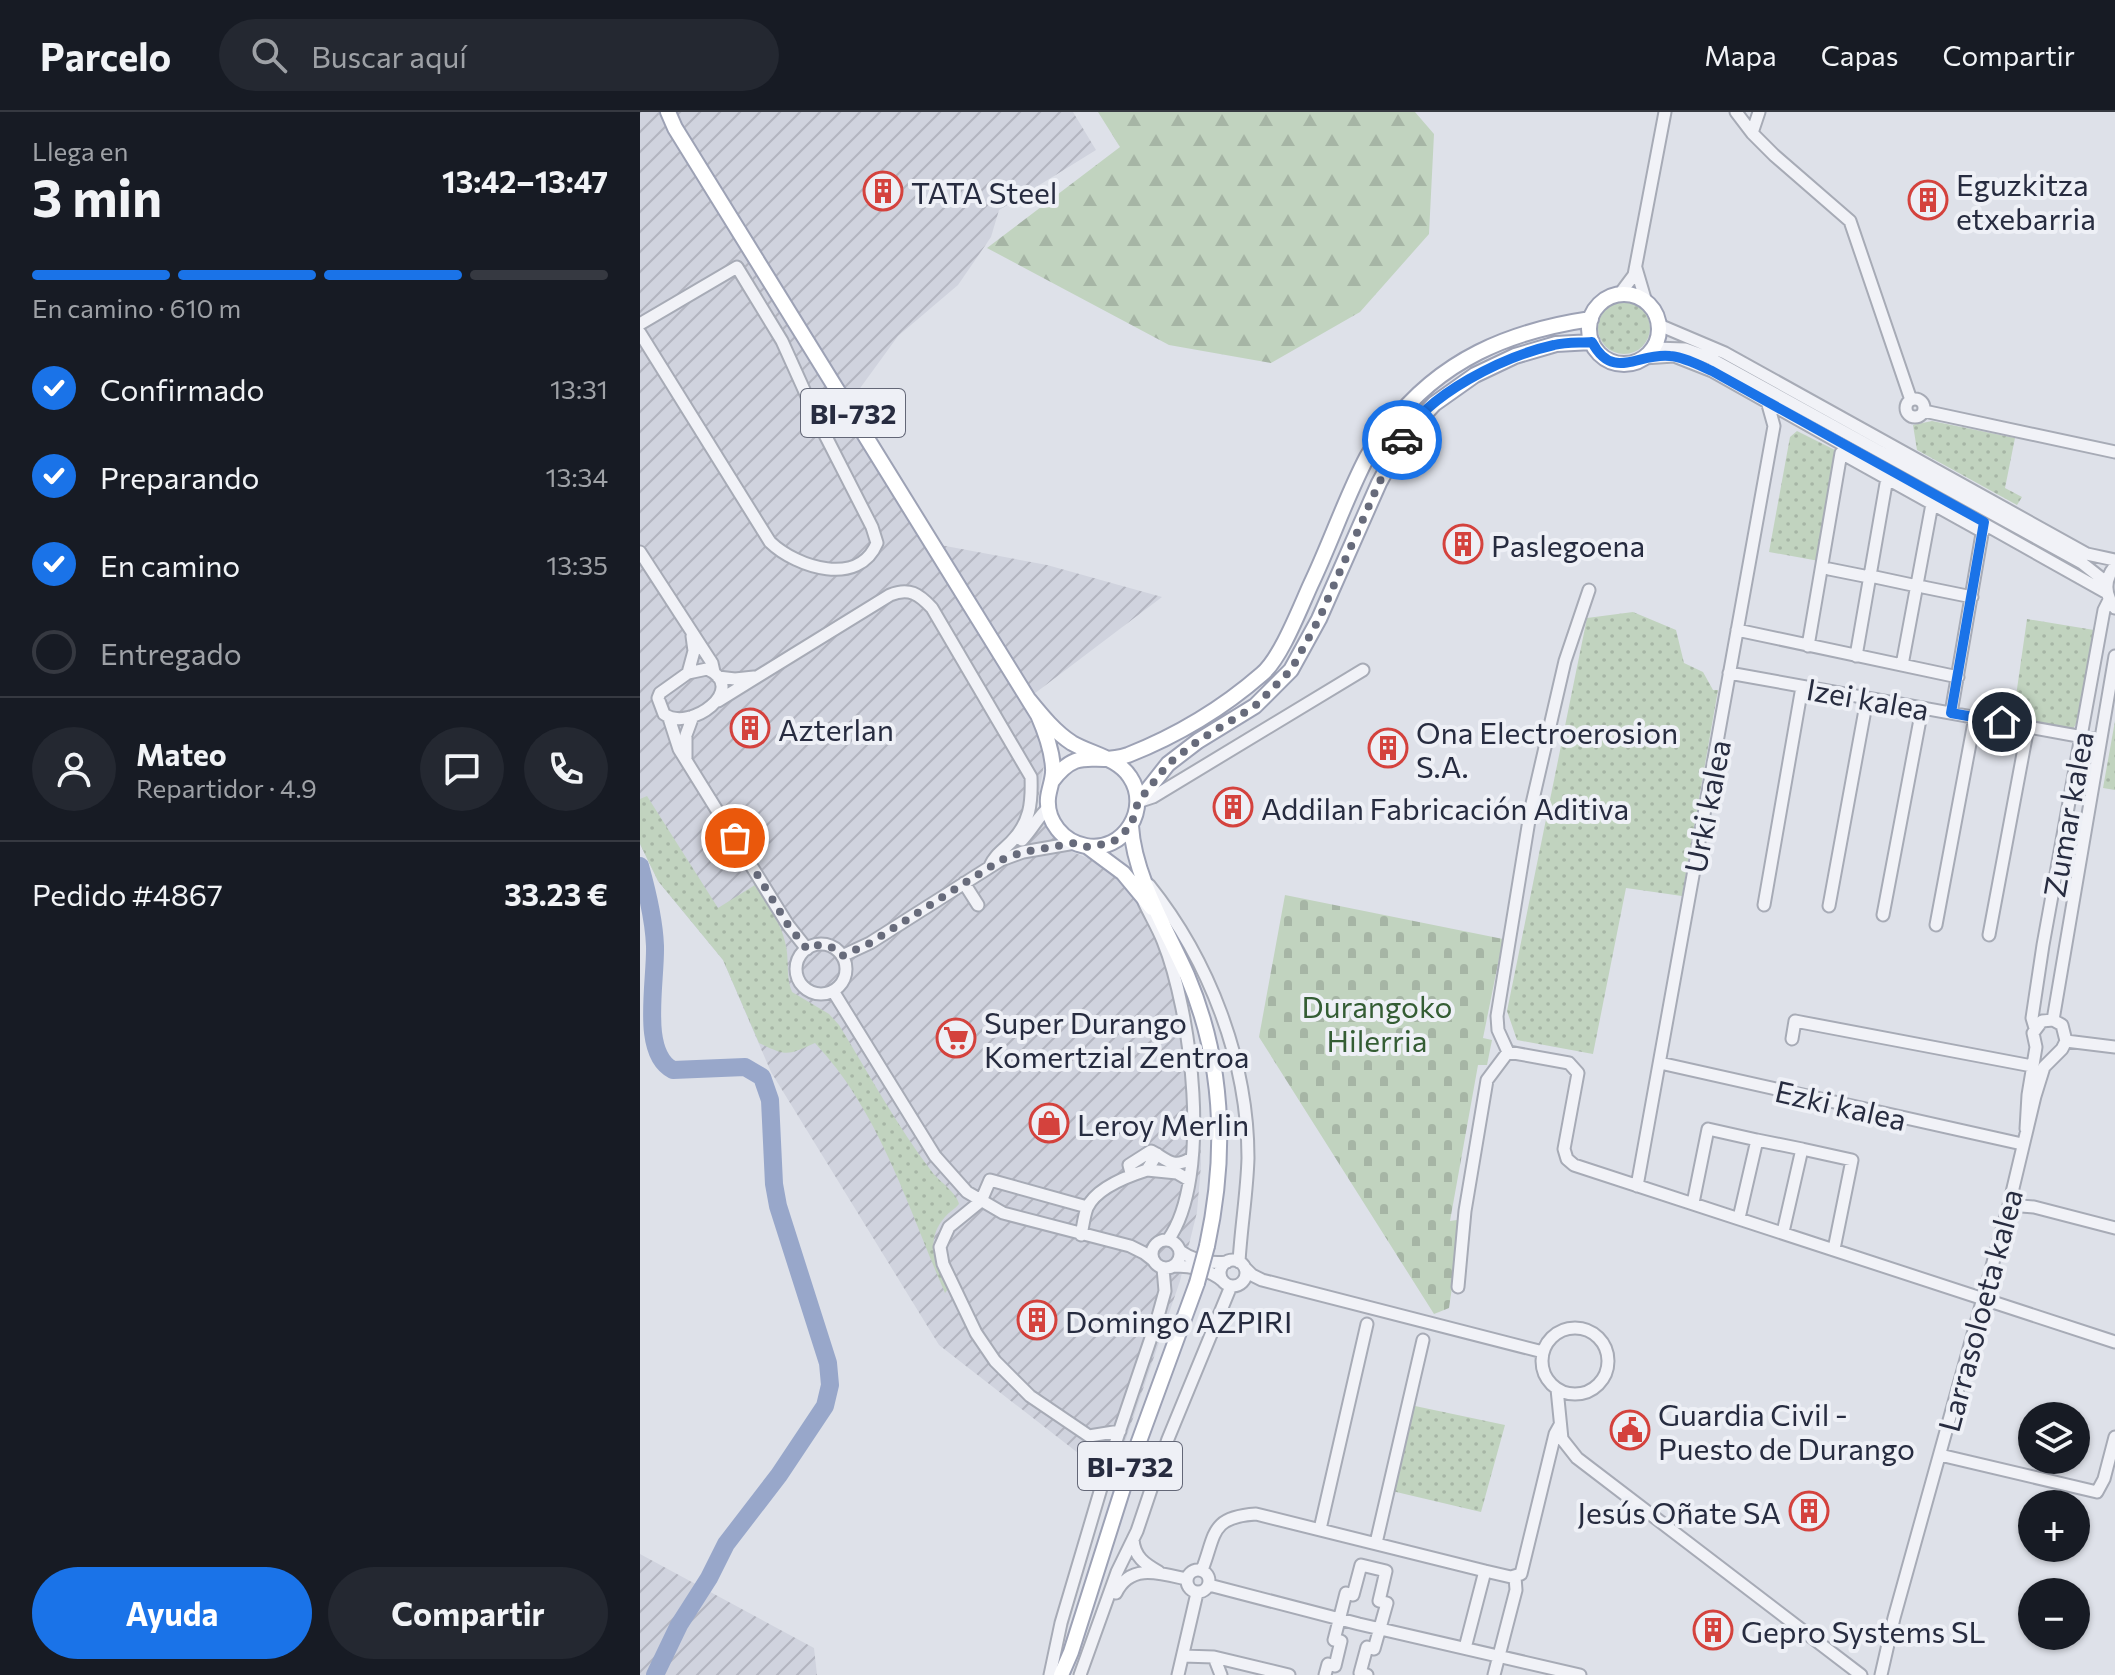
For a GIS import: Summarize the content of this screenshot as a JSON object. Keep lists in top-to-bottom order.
{
  "streets": {
    "main road": ["BI-732"],
    "street": [
      "Izei kalea",
      "Urki kalea",
      "Zumar kalea",
      "Ezki kalea",
      "Larrasoloeta kalea"
    ]
  },
  "crossings": [
    ["Izei kalea", "Urki kalea"],
    ["Izei kalea", "Zumar kalea"],
    ["Urki kalea", "Ezki kalea"],
    ["Ezki kalea", "Larrasoloeta kalea"]
  ],
  "parks": ["Durangoko Hilerria"],
  "places": {
    "building": [
      "TATA Steel",
      "Eguzkitza etxebarria",
      "Paslegoena",
      "Azterlan",
      "Ona Electroerosion S.A.",
      "Addilan Fabricación Aditiva",
      "Domingo AZPIRI",
      "Jesús Oñate SA",
      "Gepro Systems SL"
    ],
    "supermarket": ["Super Durango Komertzial Zentroa"],
    "shop": ["Leroy Merlin"],
    "public building": ["Guardia Civil - Puesto de Durango"]
  },
  "page": {
    "header": "Parcelo",
    "search": "Buscar aquí",
    "nav": ["Mapa", "Capas", "Compartir"],
    "heading": ["3 min", "Llega en", "13:42–13:47"],
    "panel": [
      "Mateo",
      "Repartidor · 4.9",
      "Pedido #4867",
      "33.23 €"
    ],
    "bar": "En camino · 610 m",
    "list": [
      ["Confirmado", "13:31"],
      ["Preparando", "13:34"],
      ["En camino", "13:35"],
      "Entregado"
    ],
    "map_buttons": ["+", "−"],
    "buttons": ["Ayuda", "Compartir"]
  }
}
